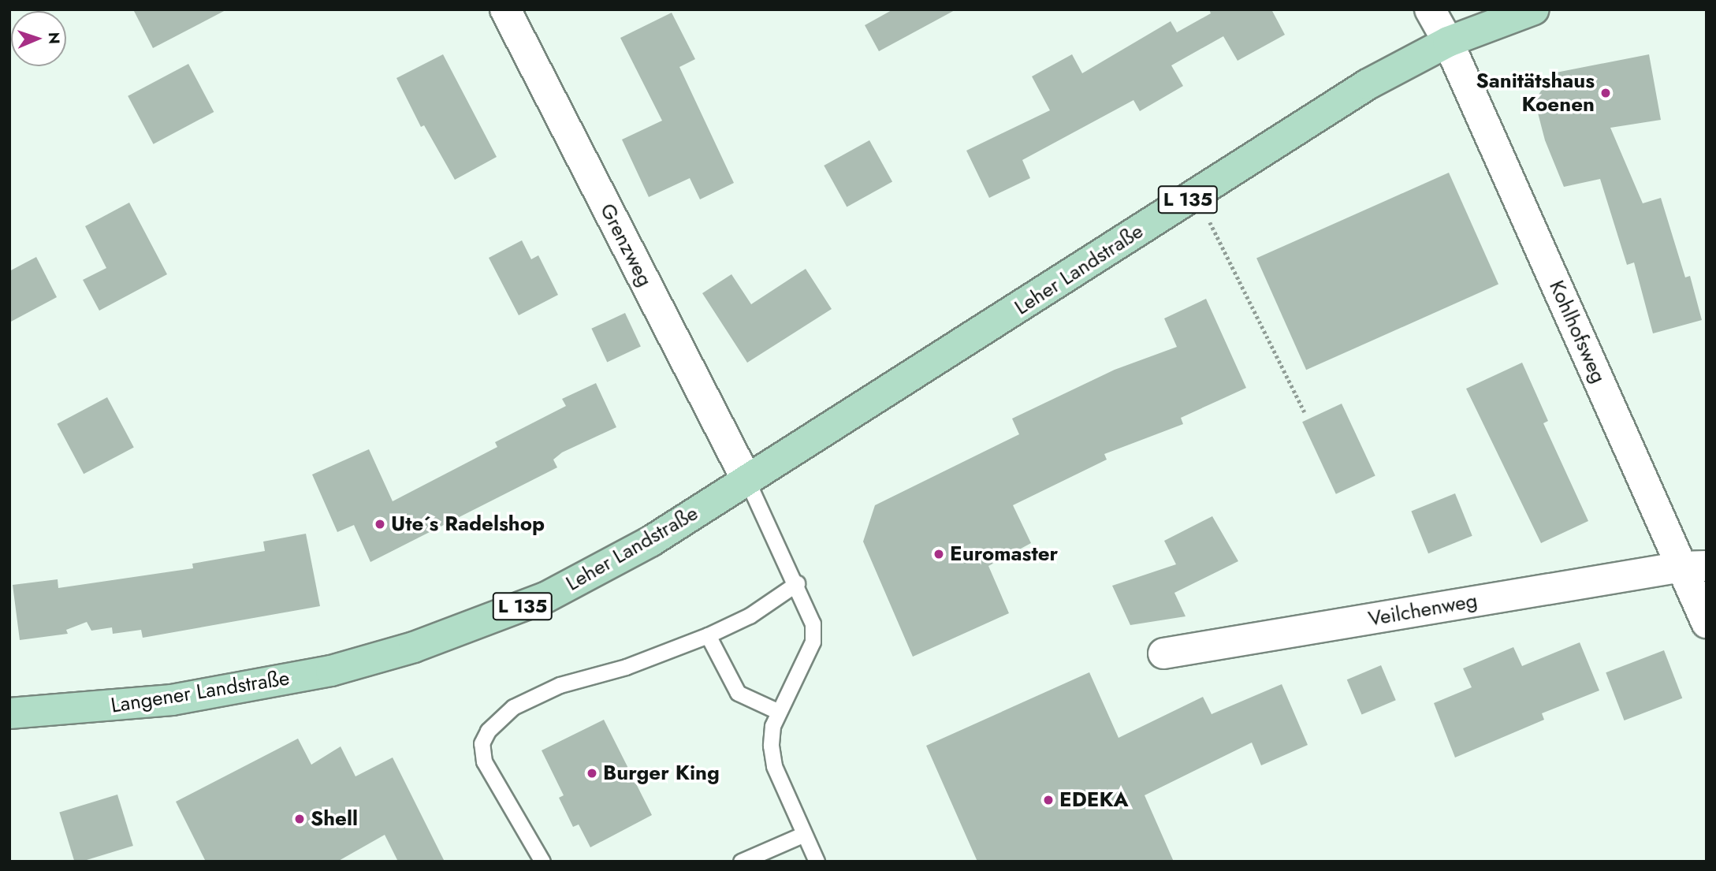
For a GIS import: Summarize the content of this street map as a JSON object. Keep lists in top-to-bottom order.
{
  "streets": {
    "main road": ["L 135", "Leher Landstraße", "Langener Landstraße"],
    "street": ["Grenzweg", "Kohlhofsweg", "Veilchenweg"]
  },
  "crossings": [
    ["Grenzweg", "Leher Landstraße"],
    ["Leher Landstraße", "Kohlhofsweg"],
    ["Leher Landstraße", "Langener Landstraße"],
    ["Kohlhofsweg", "Veilchenweg"]
  ],
  "places": [
    "Sanitätshaus Koenen",
    "Ute´s Radelshop",
    "Euromaster",
    "Burger King",
    "EDEKA",
    "Shell"
  ],
  "north": "right"
}
